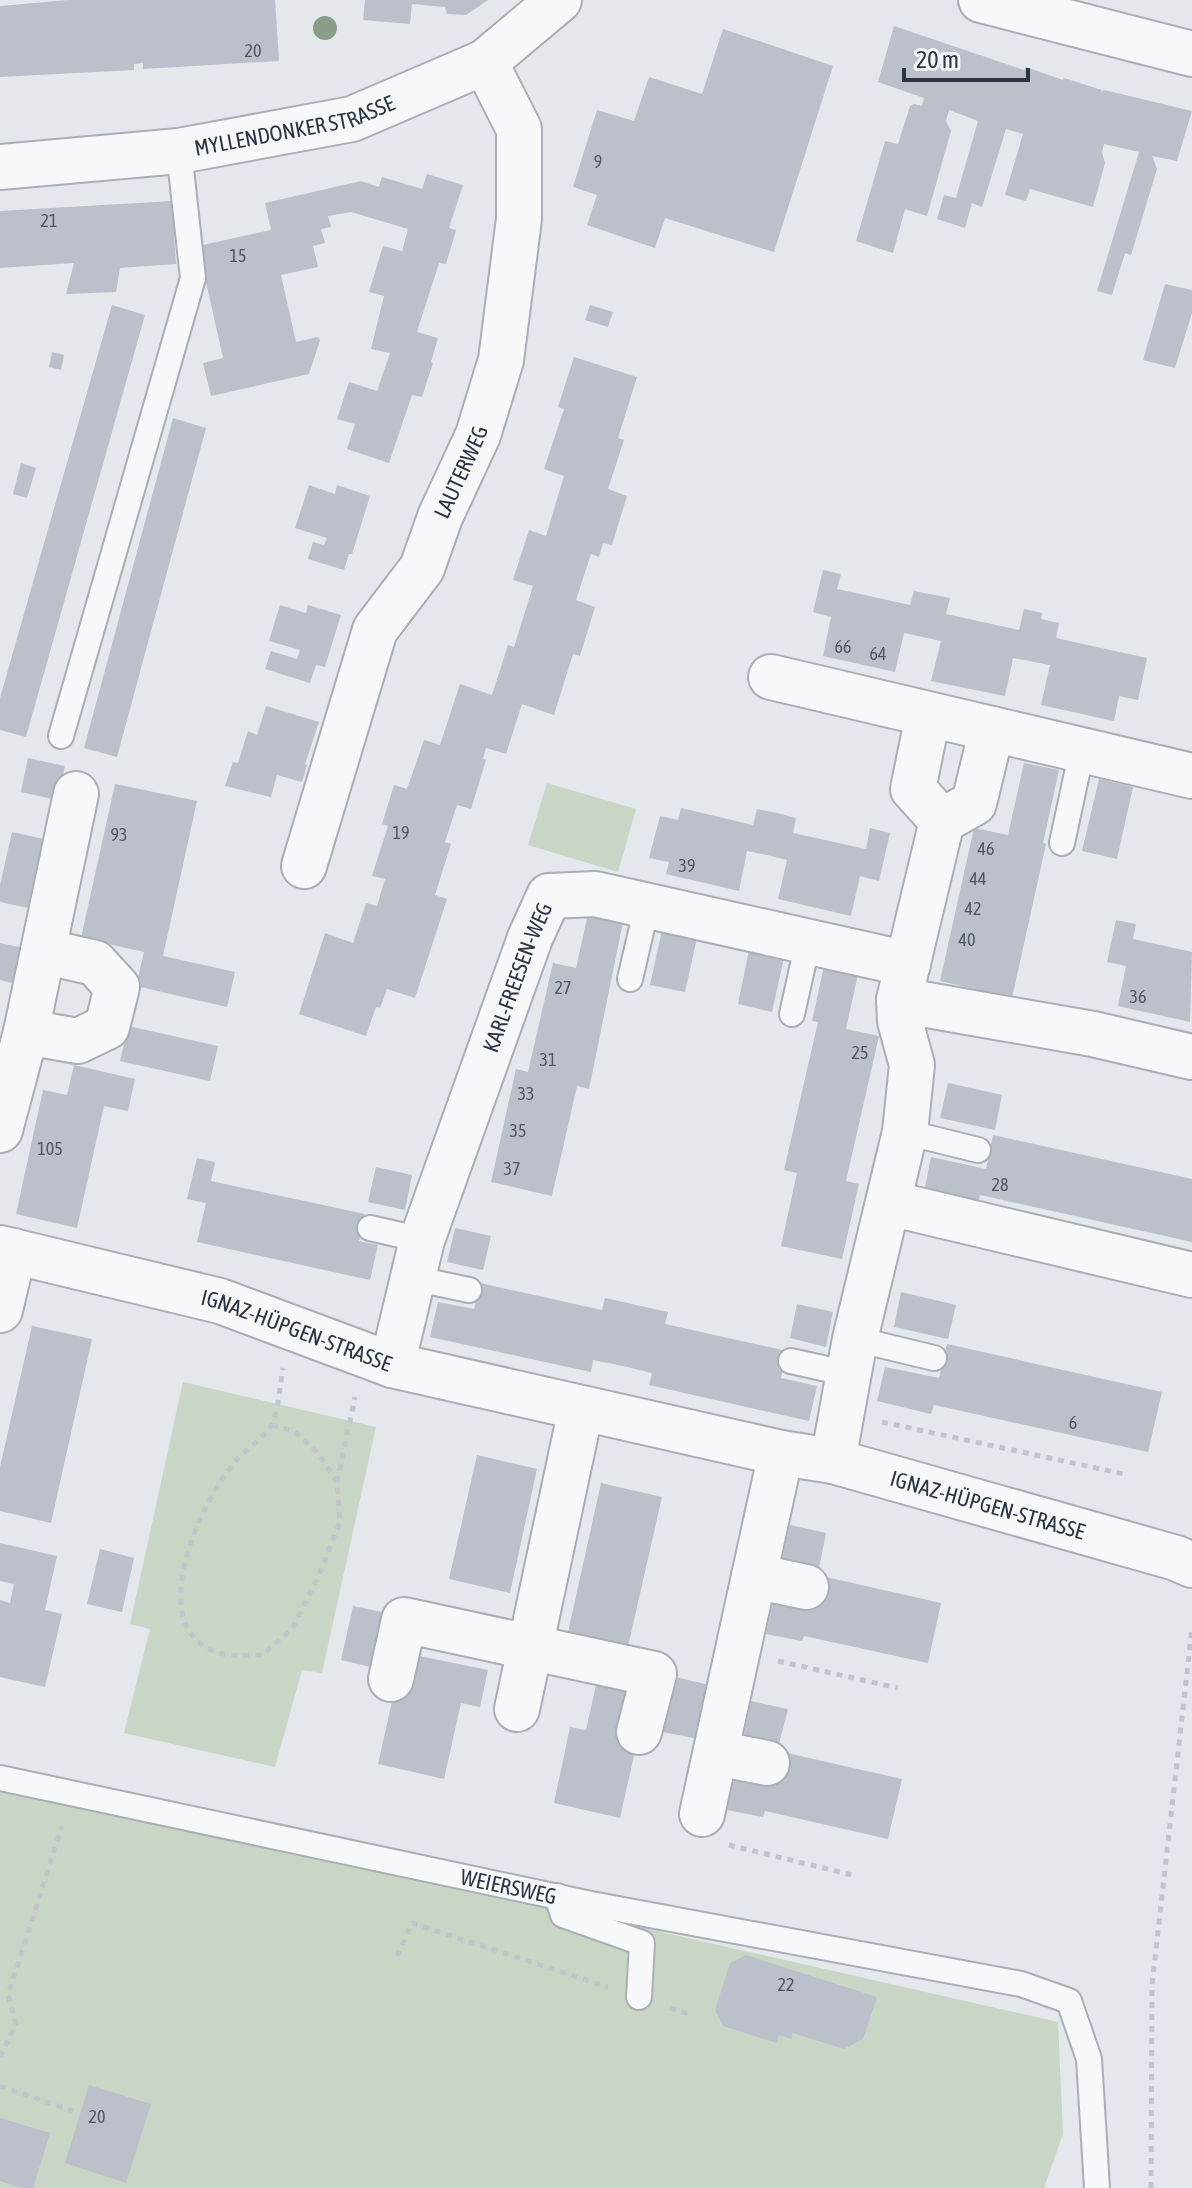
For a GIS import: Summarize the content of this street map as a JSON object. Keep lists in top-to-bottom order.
{
  "streets": {
    "street": [
      "MYLLENDONKER STRASSE",
      "LAUTERWEG",
      "KARL-FREESEN-WEG",
      "IGNAZ-HÜPGEN-STRASSE"
    ],
    "lane": ["WEIERSWEG"]
  },
  "crossings": [
    ["MYLLENDONKER STRASSE", "LAUTERWEG"],
    ["KARL-FREESEN-WEG", "IGNAZ-HÜPGEN-STRASSE"]
  ],
  "house_numbers": [
    "20",
    "9",
    "21",
    "15",
    "66",
    "64",
    "19",
    "93",
    "46",
    "39",
    "44",
    "42",
    "40",
    "27",
    "36",
    "25",
    "31",
    "33",
    "35",
    "105",
    "37",
    "28",
    "6",
    "22",
    "20"
  ],
  "scale_bar": "20 m"
}
